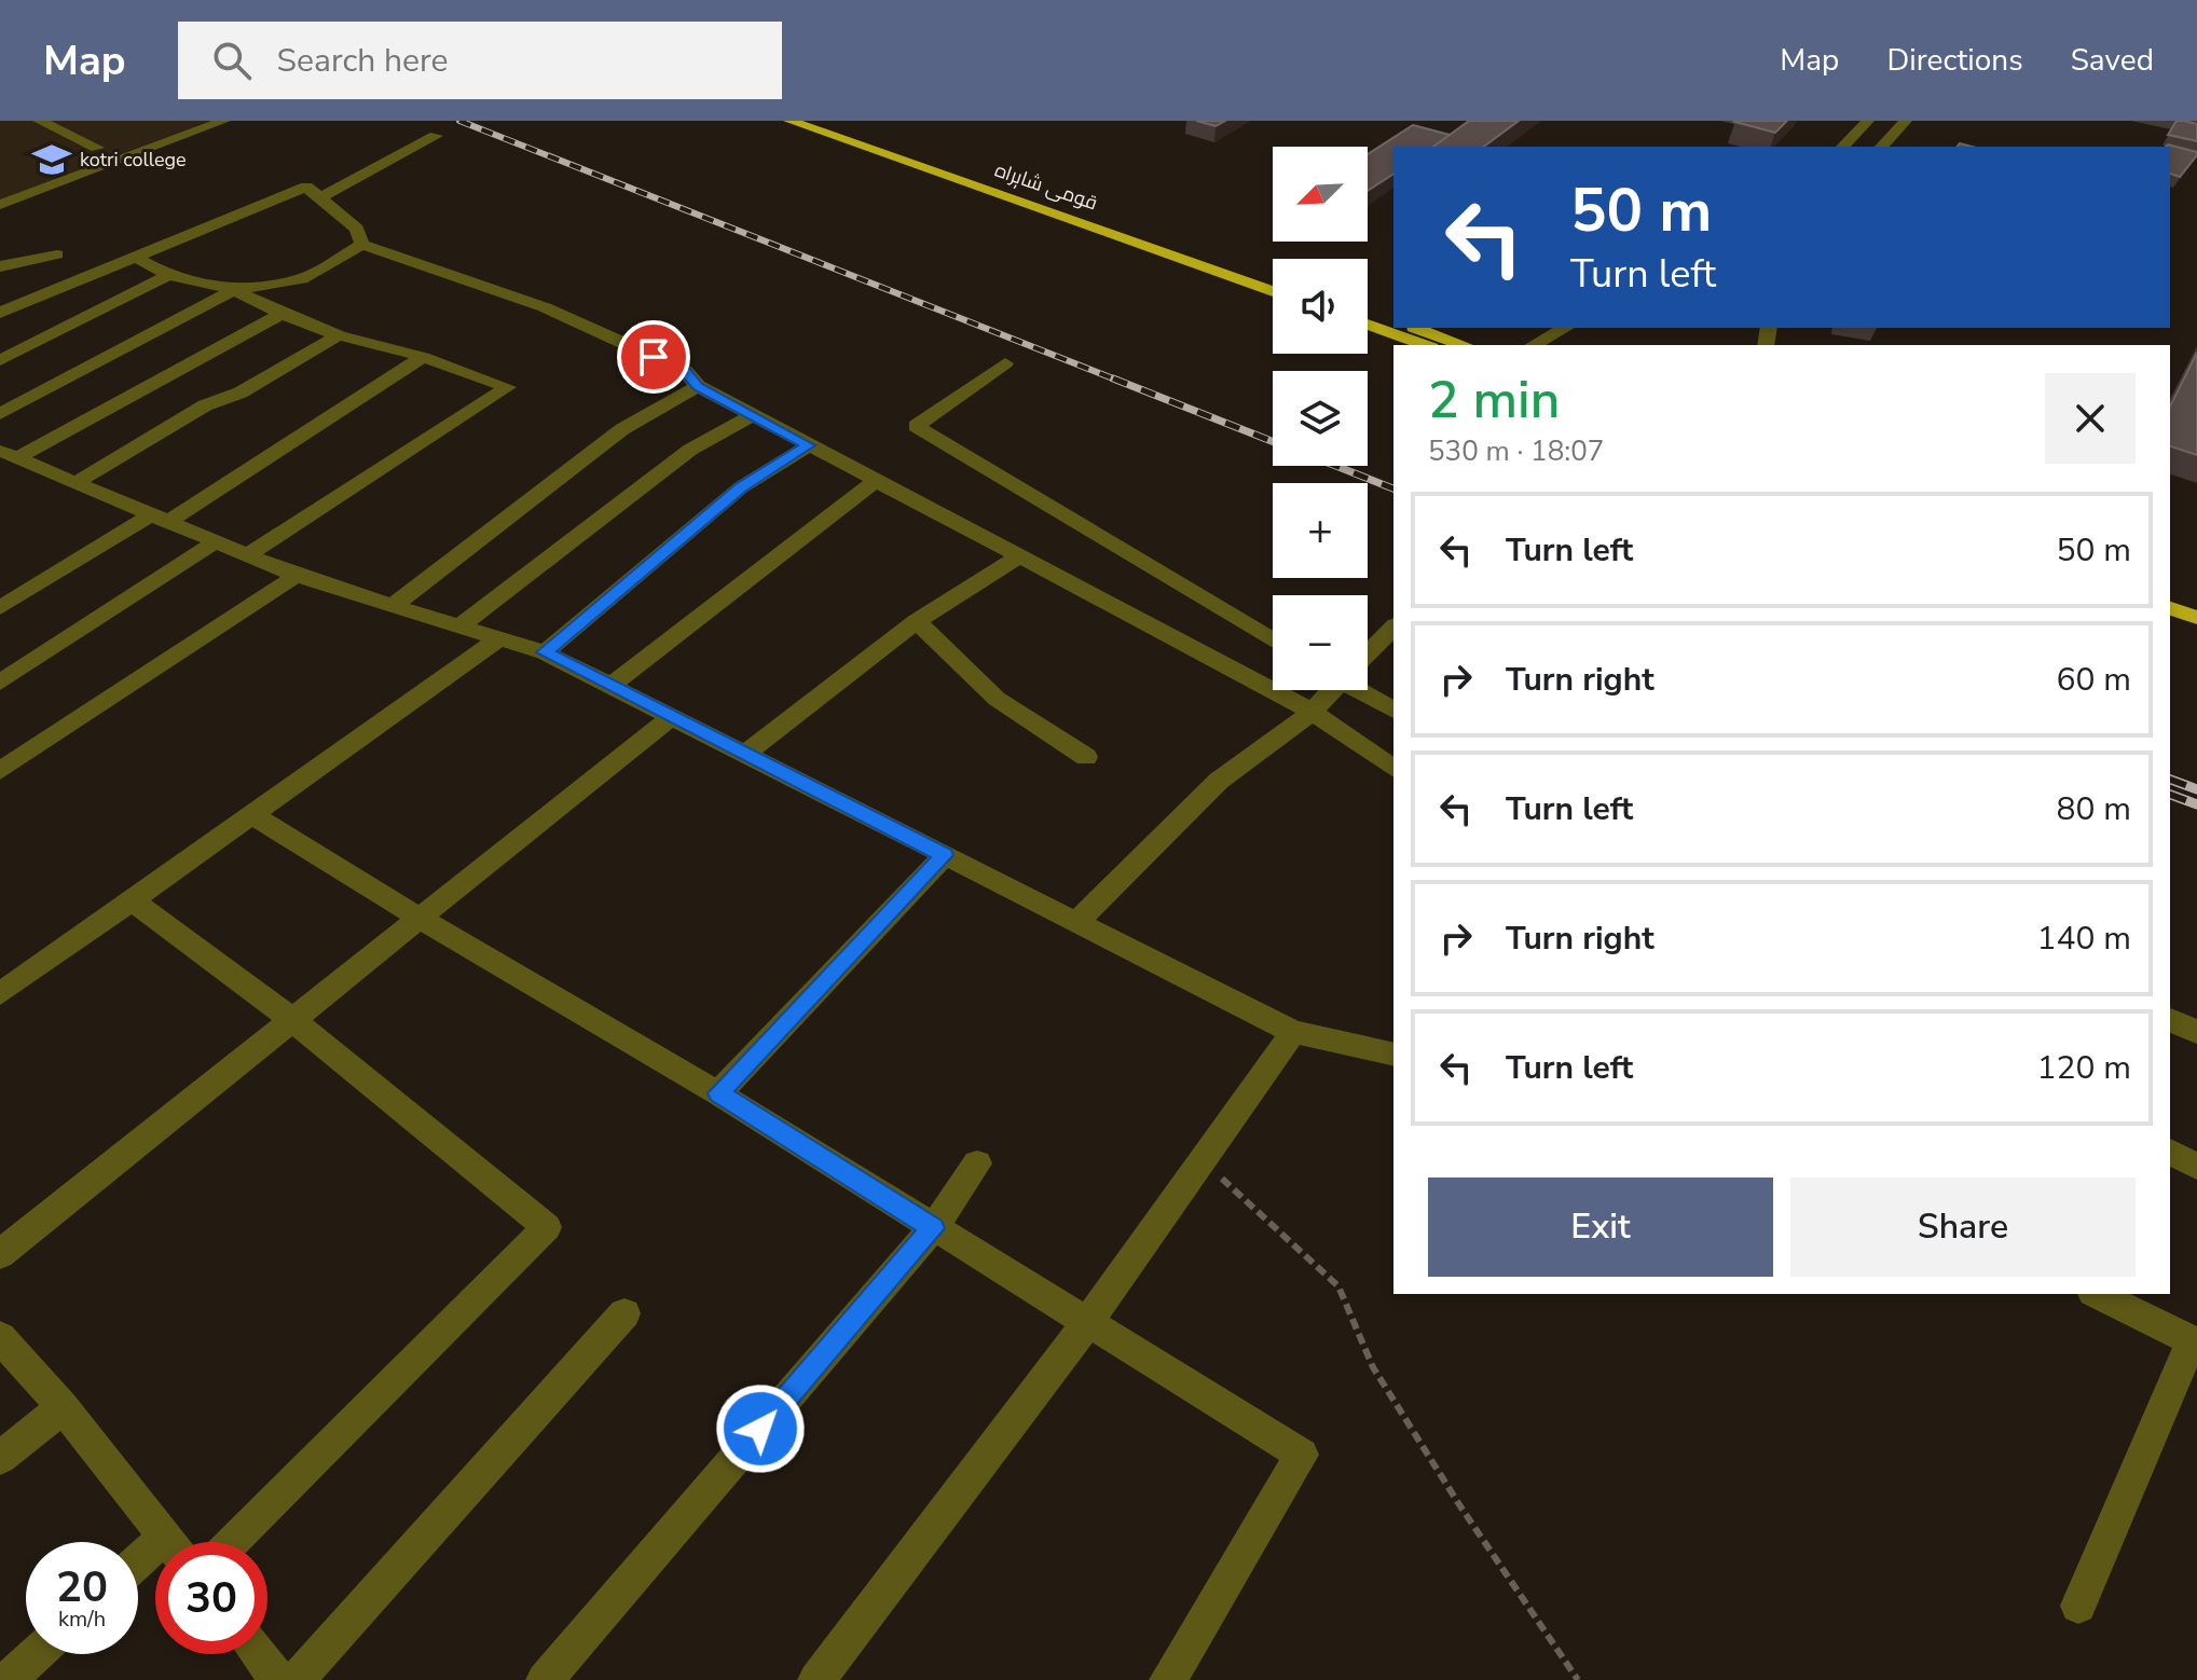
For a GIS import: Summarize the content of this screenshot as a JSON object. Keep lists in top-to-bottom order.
{
  "streets": {
    "highway": ["قومی شاہراہ"]
  },
  "places": {
    "school or university": ["kotri college"]
  },
  "north": "bottom left",
  "page": {
    "header": "Map",
    "search": "Search here",
    "nav": ["Map", "Directions", "Saved"],
    "map_buttons": ["+", "−"],
    "turn": ["50 m", "Turn left"],
    "heading": ["2 min", "530 m · 18:07"],
    "list": [
      {
        "name": "Turn left",
        "value": "50 m"
      },
      {
        "name": "Turn right",
        "value": "60 m"
      },
      {
        "name": "Turn left",
        "value": "80 m"
      },
      {
        "name": "Turn right",
        "value": "140 m"
      },
      {
        "name": "Turn left",
        "value": "120 m"
      }
    ],
    "buttons": ["Exit", "Share"],
    "speed": "20 km/h",
    "limit": "30"
  }
}
